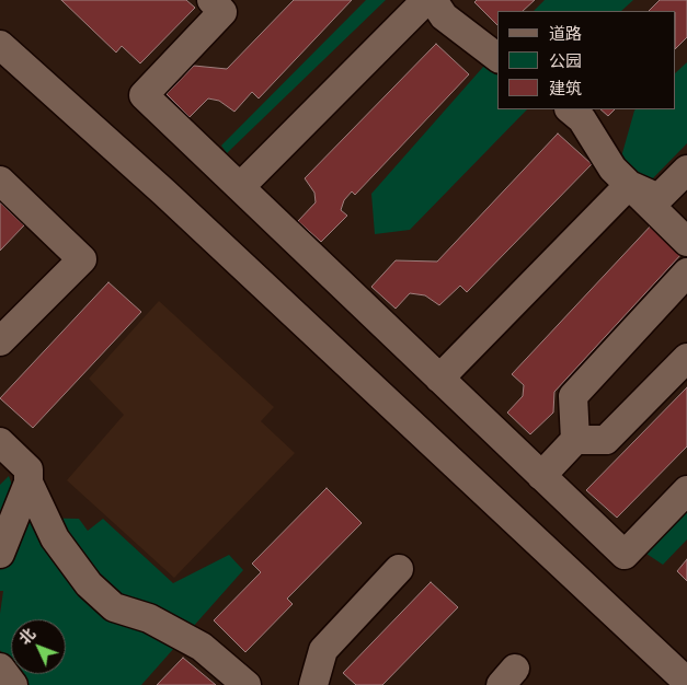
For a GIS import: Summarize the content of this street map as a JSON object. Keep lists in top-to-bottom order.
{
  "legend": ["道路", "公园", "建筑"],
  "north": "top left"
}
